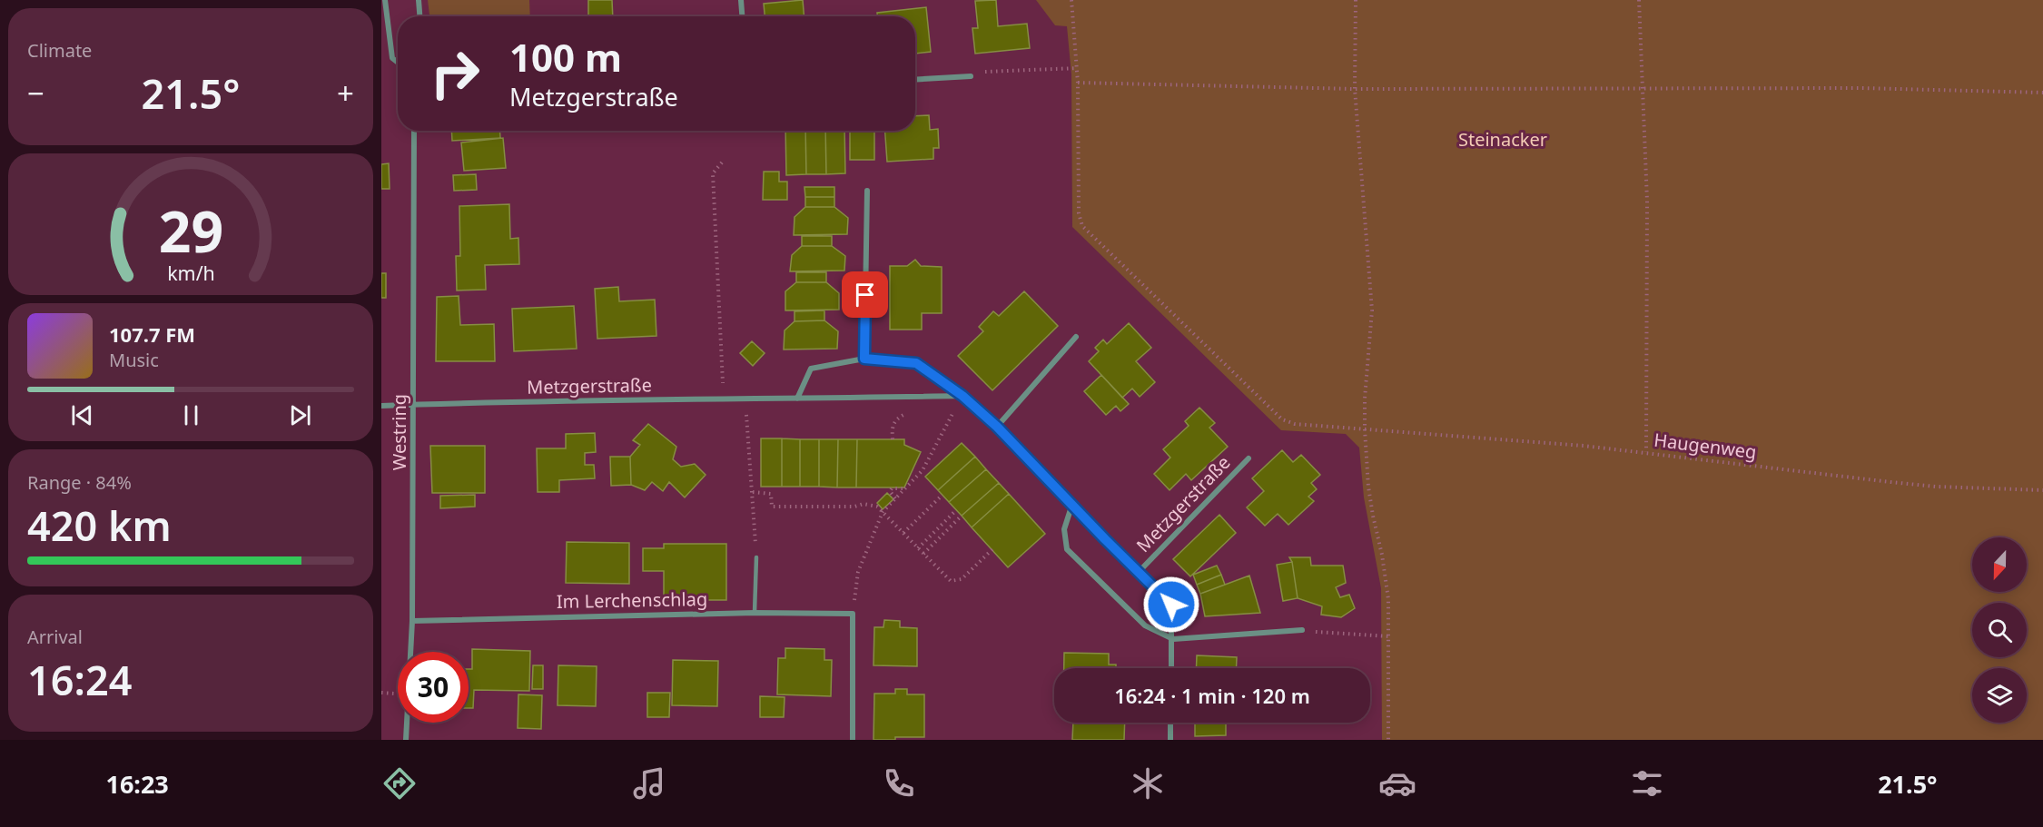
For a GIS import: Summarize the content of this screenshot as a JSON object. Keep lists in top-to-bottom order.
{
  "streets": {
    "street": ["Metzgerstraße", "Westring", "Im Lerchenschlag"],
    "path": ["Haugenweg"]
  },
  "crossings": [
    ["Metzgerstraße", "Westring"],
    ["Westring", "Im Lerchenschlag"]
  ],
  "parks": ["Steinacker"],
  "north": "bottom",
  "page": {
    "tile": [
      "Climate",
      ["Range · 84%", "420 km"],
      ["Arrival", "16:24"]
    ],
    "turn": ["100 m", "Metzgerstraße"],
    "heat": ["−", "21.5°", "+"],
    "song": ["107.7 FM", "Music"],
    "limit": "30",
    "trip": "16:24 · 1 min · 120 m",
    "tabs": ["16:23", "21.5°"],
    "gauge": ["29", "km/h"]
  }
}
